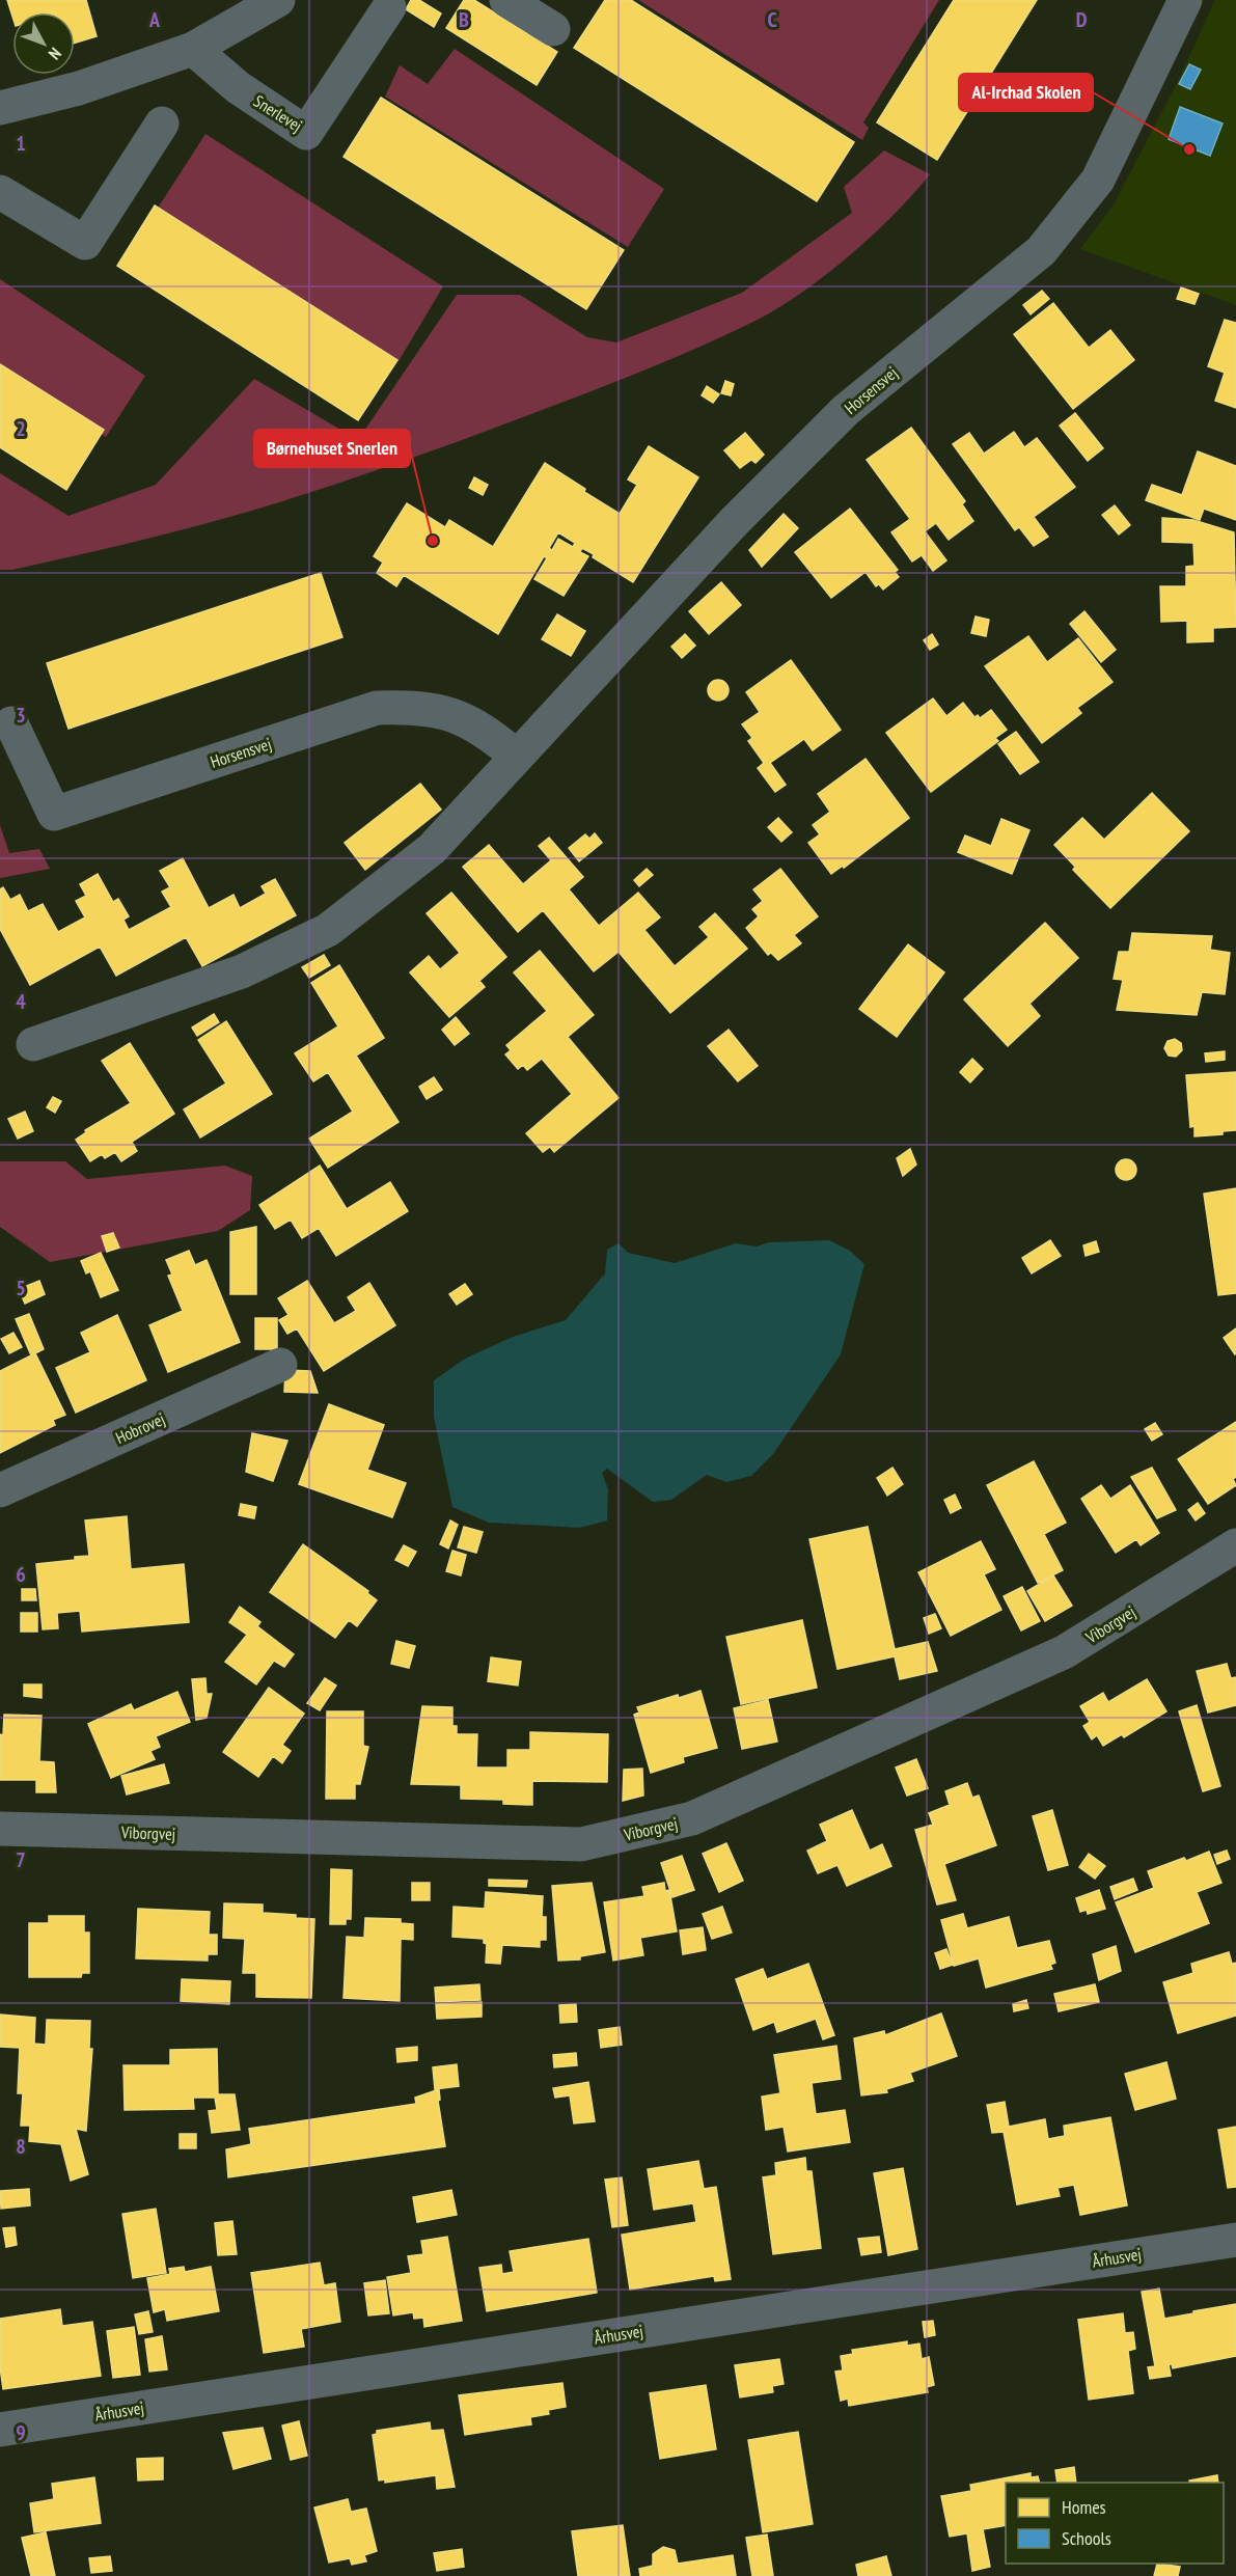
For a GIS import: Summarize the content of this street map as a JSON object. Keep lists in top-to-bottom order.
{
  "streets": {
    "street": [
      "Snerlevej",
      "Horsensvej",
      "Hobrovej",
      "Viborgvej",
      "Århusvej"
    ]
  },
  "places": ["Al-Irchad Skolen", "Børnehuset Snerlen"],
  "legend": ["Homes", "Schools"],
  "north": "bottom right",
  "grid": {
    "columns": [
      "A",
      "B",
      "C",
      "D"
    ],
    "rows": [
      "1",
      "2",
      "3",
      "4",
      "5",
      "6",
      "7",
      "8",
      "9"
    ]
  }
}
